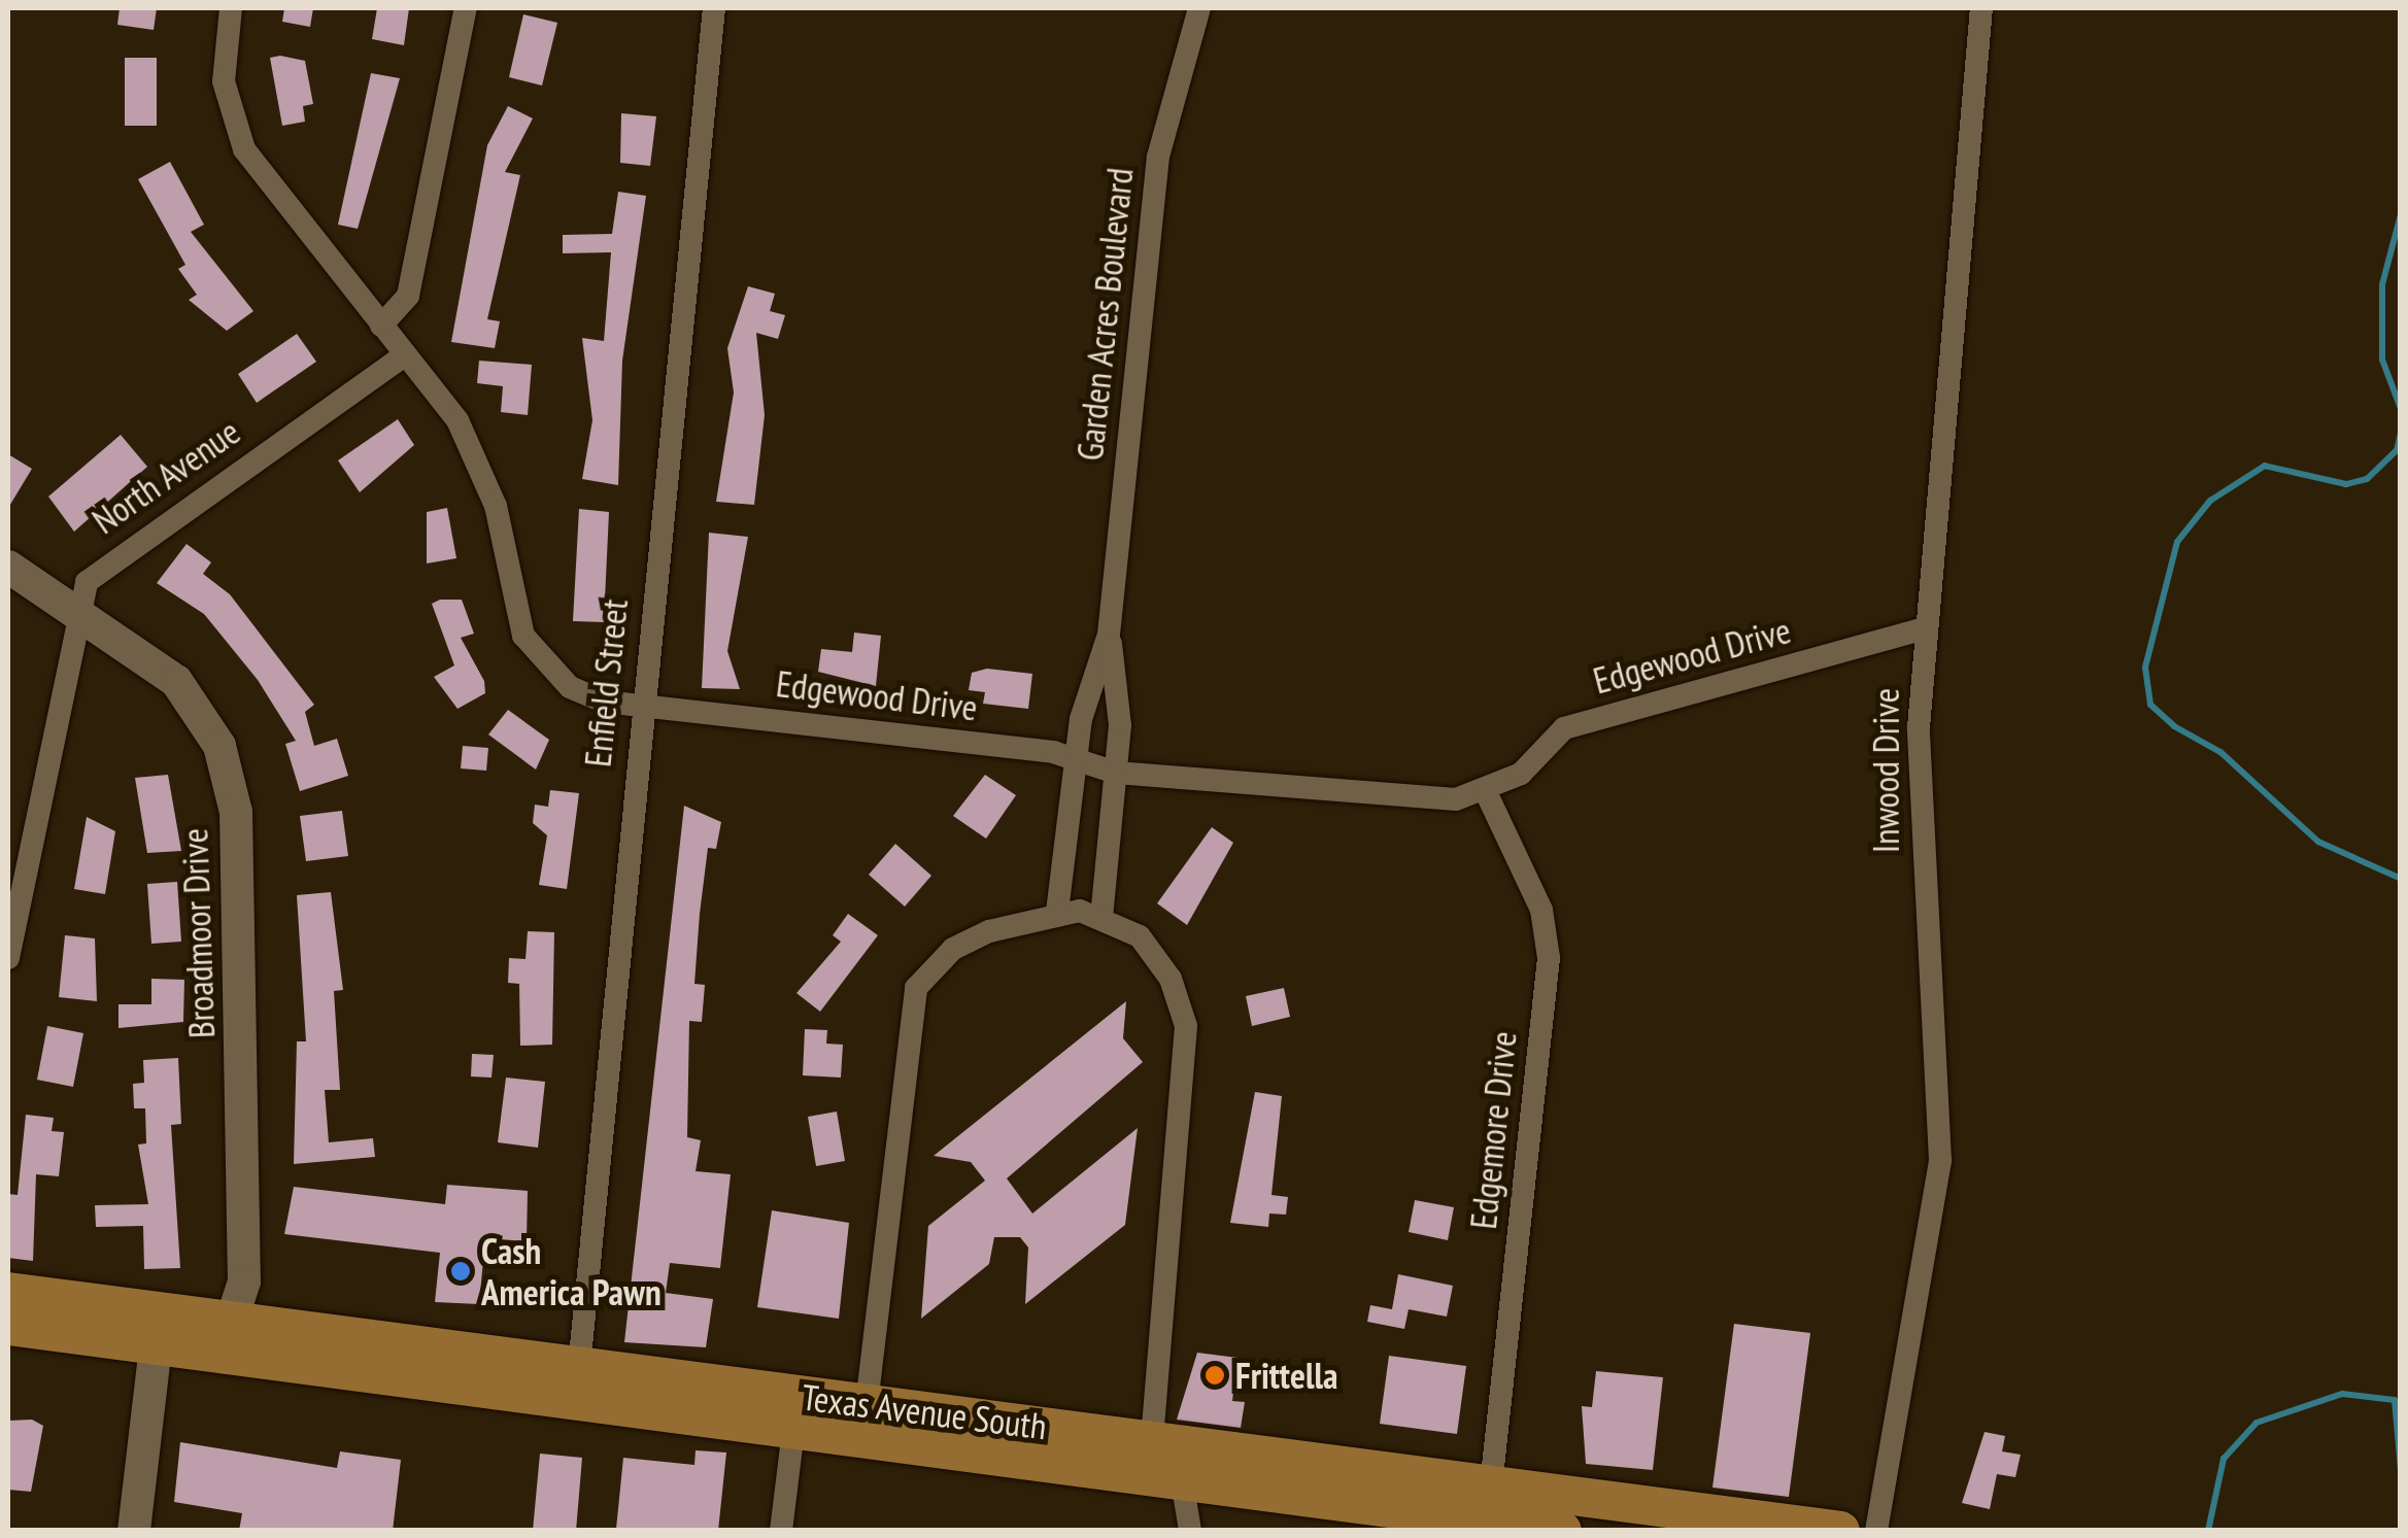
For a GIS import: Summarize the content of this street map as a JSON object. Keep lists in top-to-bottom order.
{
  "streets": {
    "main road": ["Texas Avenue South"],
    "street": [
      "Garden Acres Boulevard",
      "North Avenue",
      "Edgewood Drive",
      "Enfield Street",
      "Inwood Drive",
      "Broadmoor Drive",
      "Edgemore Drive"
    ]
  },
  "crossings": [
    ["Garden Acres Boulevard", "Edgewood Drive"],
    ["North Avenue", "Edgewood Drive"],
    ["North Avenue", "Broadmoor Drive"],
    ["Edgewood Drive", "Enfield Street"],
    ["Edgewood Drive", "Inwood Drive"],
    ["Edgewood Drive", "Edgemore Drive"],
    ["Enfield Street", "Texas Avenue South"],
    ["Broadmoor Drive", "Texas Avenue South"],
    ["Edgemore Drive", "Texas Avenue South"]
  ],
  "places": ["Cash America Pawn", "Frittella"]
}
